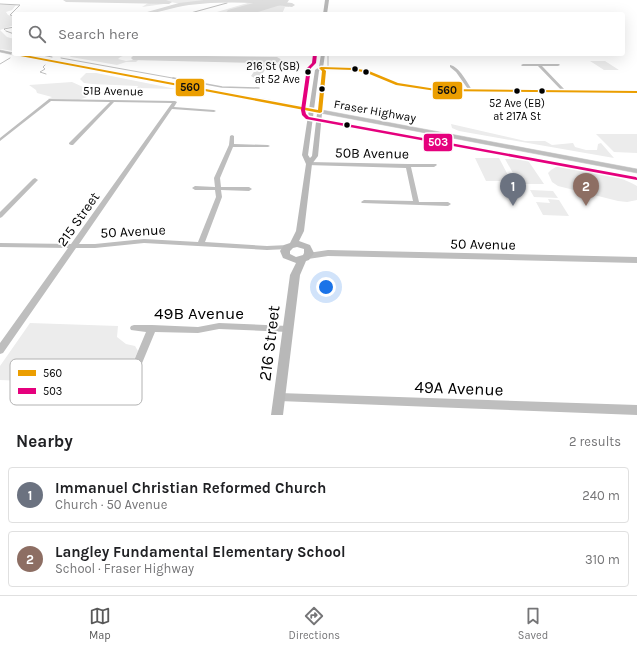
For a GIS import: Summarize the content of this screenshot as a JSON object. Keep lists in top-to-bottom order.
{
  "streets": {
    "main road": ["Fraser Highway", "216 Street"],
    "street": [
      "51B Avenue",
      "50B Avenue",
      "215 Street",
      "50 Avenue",
      "49B Avenue",
      "49A Avenue"
    ]
  },
  "crossings": [
    ["51B Avenue", "215 Street"],
    ["215 Street", "50 Avenue"],
    ["50 Avenue", "216 Street"],
    ["49B Avenue", "216 Street"],
    ["216 Street", "49A Avenue"]
  ],
  "places": ["216 St (SB) at 52 Ave", "52 Ave (EB) at 217A St"],
  "lines": ["transit line 560", "transit line 503"],
  "legend": ["560", "503"],
  "page": {
    "search": "Search here",
    "pins": ["1", "2"],
    "heading": ["Nearby", "2 results"],
    "list": [
      {
        "mark": "1",
        "name": "Immanuel Christian Reformed Church",
        "note": "Church · 50 Avenue",
        "value": "240 m"
      },
      {
        "mark": "2",
        "name": "Langley Fundamental Elementary School",
        "note": "School · Fraser Highway",
        "value": "310 m"
      }
    ],
    "nav": ["Map", "Directions", "Saved"]
  }
}
